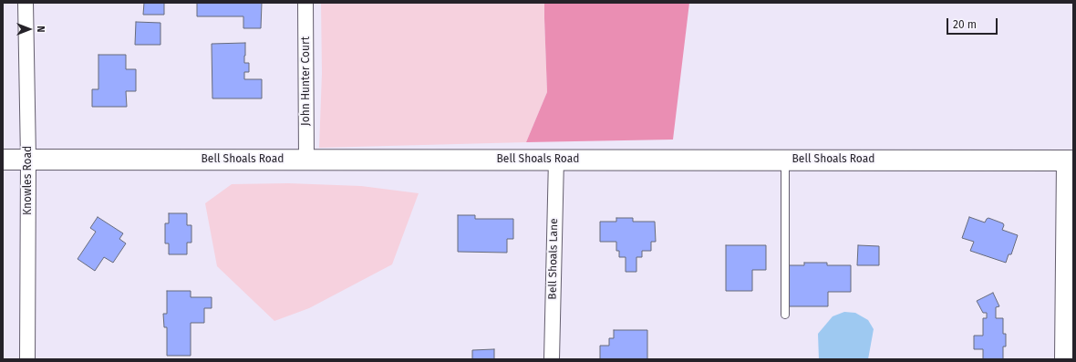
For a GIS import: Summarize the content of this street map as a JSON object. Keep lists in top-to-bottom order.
{
  "streets": {
    "main road": ["Bell Shoals Road"],
    "street": ["John Hunter Court", "Knowles Road", "Bell Shoals Lane"]
  },
  "crossings": [
    ["John Hunter Court", "Bell Shoals Road"],
    ["Bell Shoals Road", "Knowles Road"],
    ["Bell Shoals Road", "Bell Shoals Lane"]
  ],
  "scale_bar": "20 m",
  "north": "right"
}
